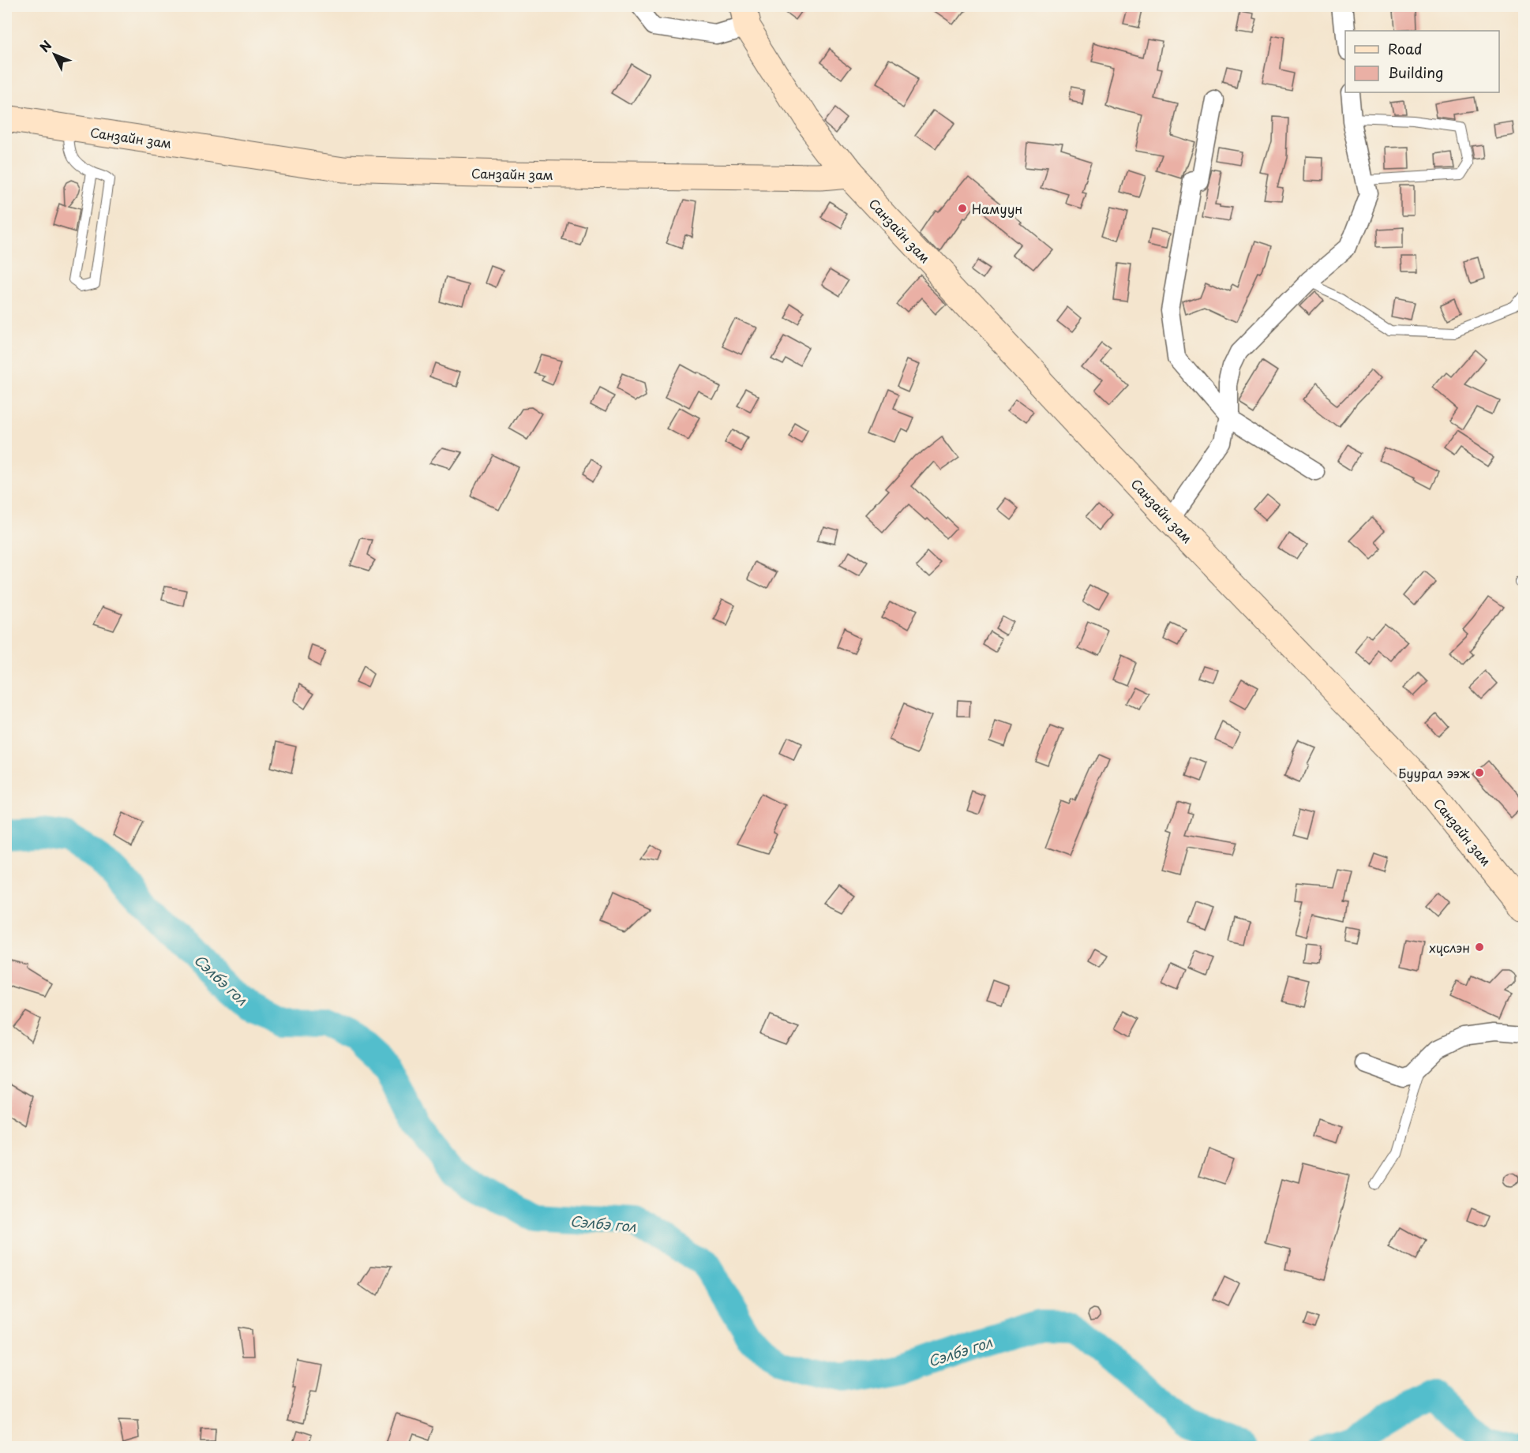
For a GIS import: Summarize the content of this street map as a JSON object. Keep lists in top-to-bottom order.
{
  "streets": {
    "main road": ["Санзайн зам"]
  },
  "water": ["Сэлбэ гол"],
  "places": ["Намуун", "Буурал ээж", "хүслэн"],
  "legend": ["Road", "Building"],
  "north": "top left"
}
